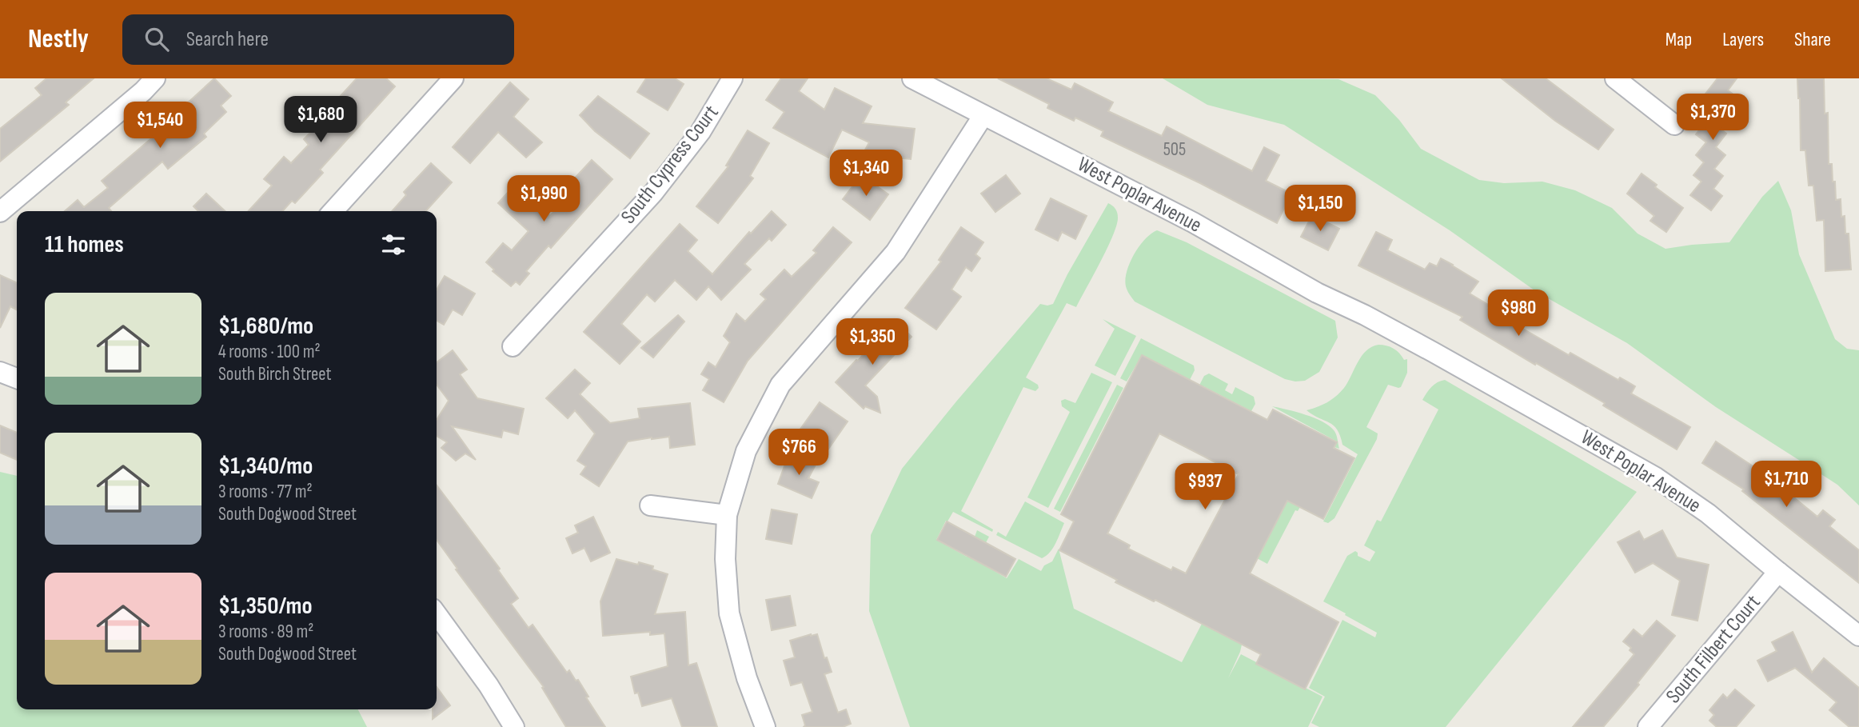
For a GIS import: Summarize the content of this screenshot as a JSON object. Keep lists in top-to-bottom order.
{
  "streets": {
    "street": ["South Cypress Court", "West Poplar Avenue", "South Filbert Court"]
  },
  "crossings": [
    ["West Poplar Avenue", "South Filbert Court"]
  ],
  "house_numbers": ["505"],
  "page": {
    "header": "Nestly",
    "search": "Search here",
    "nav": ["Map", "Layers", "Share"],
    "price": [
      "$1,370",
      "$1,680",
      "$1,540",
      "$1,340",
      "$1,990",
      "$1,150",
      "$980",
      "$1,350",
      "$766",
      "$1,710",
      "$937"
    ],
    "heading": "11 homes",
    "list": [
      {
        "name": "$1,680/mo",
        "note": "4 rooms · 100 m² · South Birch Street"
      },
      {
        "name": "$1,340/mo",
        "note": "3 rooms · 77 m² · South Dogwood Street"
      },
      {
        "name": "$1,350/mo",
        "note": "3 rooms · 89 m² · South Dogwood Street"
      }
    ]
  }
}
